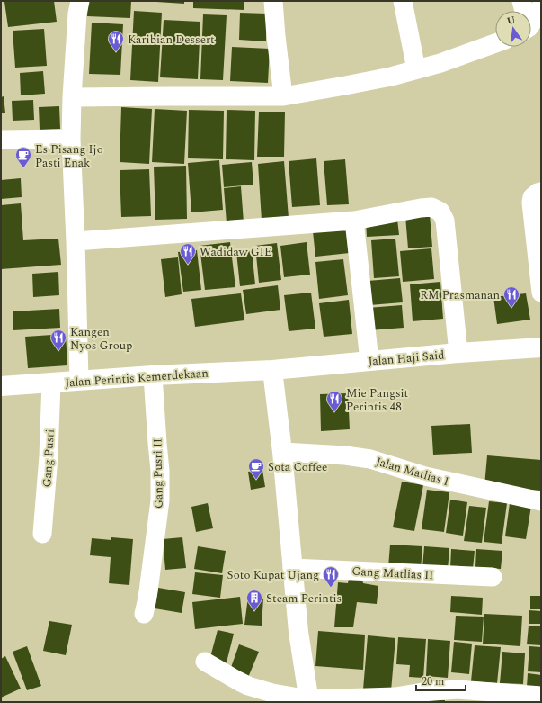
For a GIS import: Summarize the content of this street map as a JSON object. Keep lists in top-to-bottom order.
{
  "streets": {
    "street": [
      "Jalan Haji Said",
      "Jalan Perintis Kemerdekaan",
      "Gang Pusri",
      "Jalan Matlias I",
      "Gang Pusri II",
      "Gang Matlias II"
    ]
  },
  "crossings": [
    ["Jalan Haji Said", "Jalan Perintis Kemerdekaan"],
    ["Jalan Perintis Kemerdekaan", "Gang Pusri"],
    ["Jalan Perintis Kemerdekaan", "Gang Pusri II"]
  ],
  "places": {
    "restaurant": [
      "Karibian Dessert",
      "Wadidaw GIE",
      "RM Prasmanan",
      "Kangen Nyos Group",
      "Mie Pangsit Perintis 48",
      "Soto Kupat Ujang"
    ],
    "cafe": ["Es Pisang Ijo Pasti Enak", "Sota Coffee"],
    "building": ["Steam Perintis"]
  },
  "scale_bar": "20 m",
  "north": "top"
}
